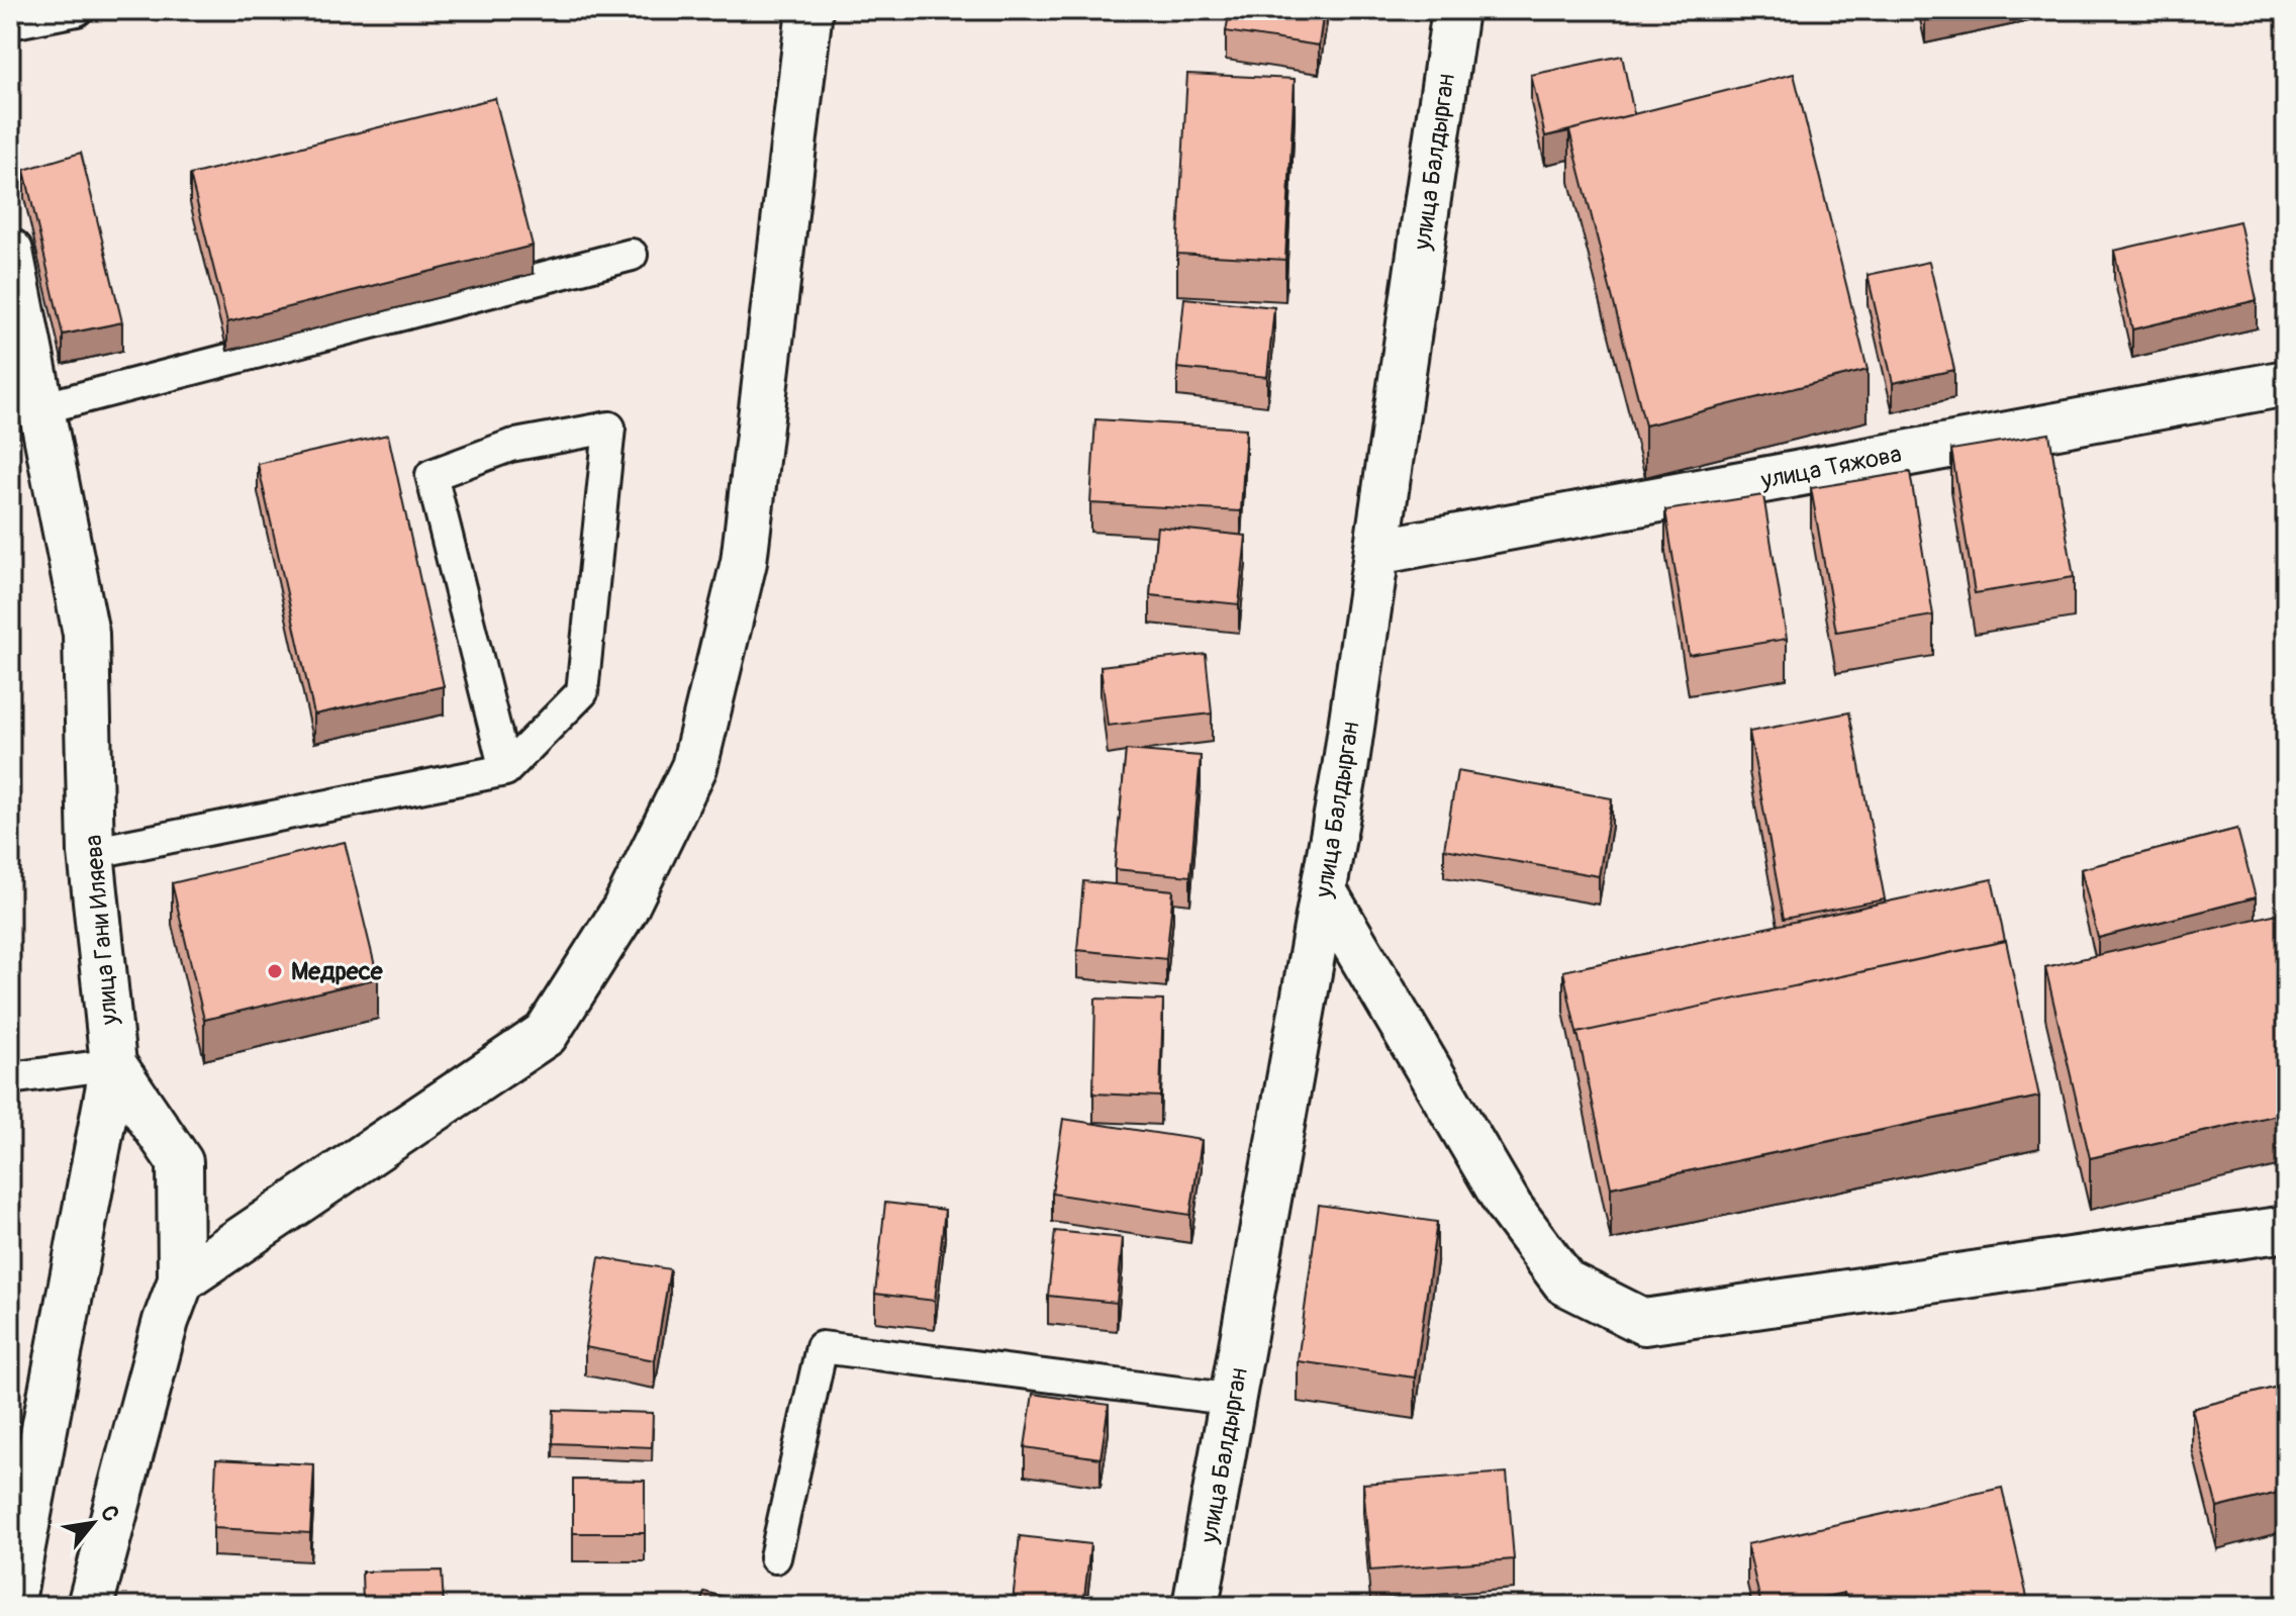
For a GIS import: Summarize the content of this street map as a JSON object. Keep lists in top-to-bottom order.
{
  "streets": {
    "street": ["улица Балдырган", "улица Тяжова", "улица Гани Иляева"]
  },
  "crossings": [
    ["улица Балдырган", "улица Тяжова"]
  ],
  "places": ["Медресе"],
  "north": "top right"
}
